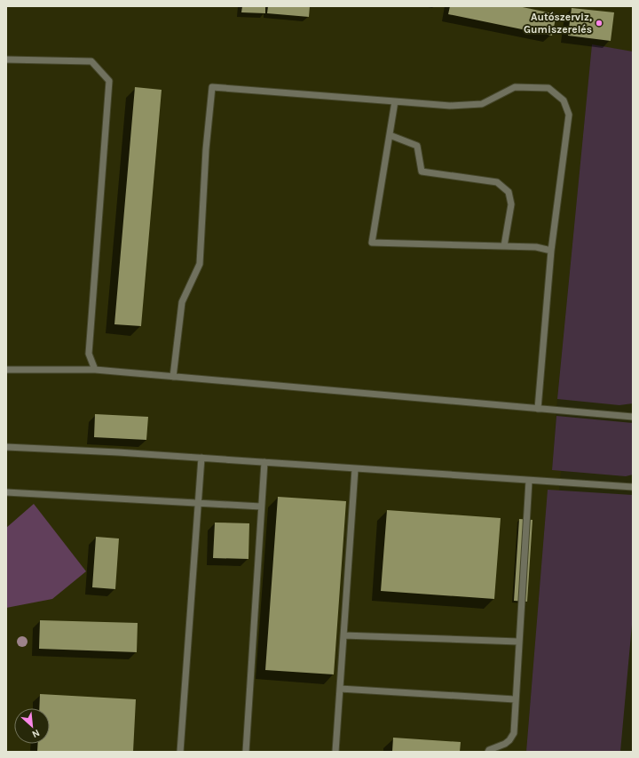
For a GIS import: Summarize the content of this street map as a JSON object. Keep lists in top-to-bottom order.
{
  "places": ["Autószerviz, Gumiszerelés"],
  "north": "bottom right"
}
